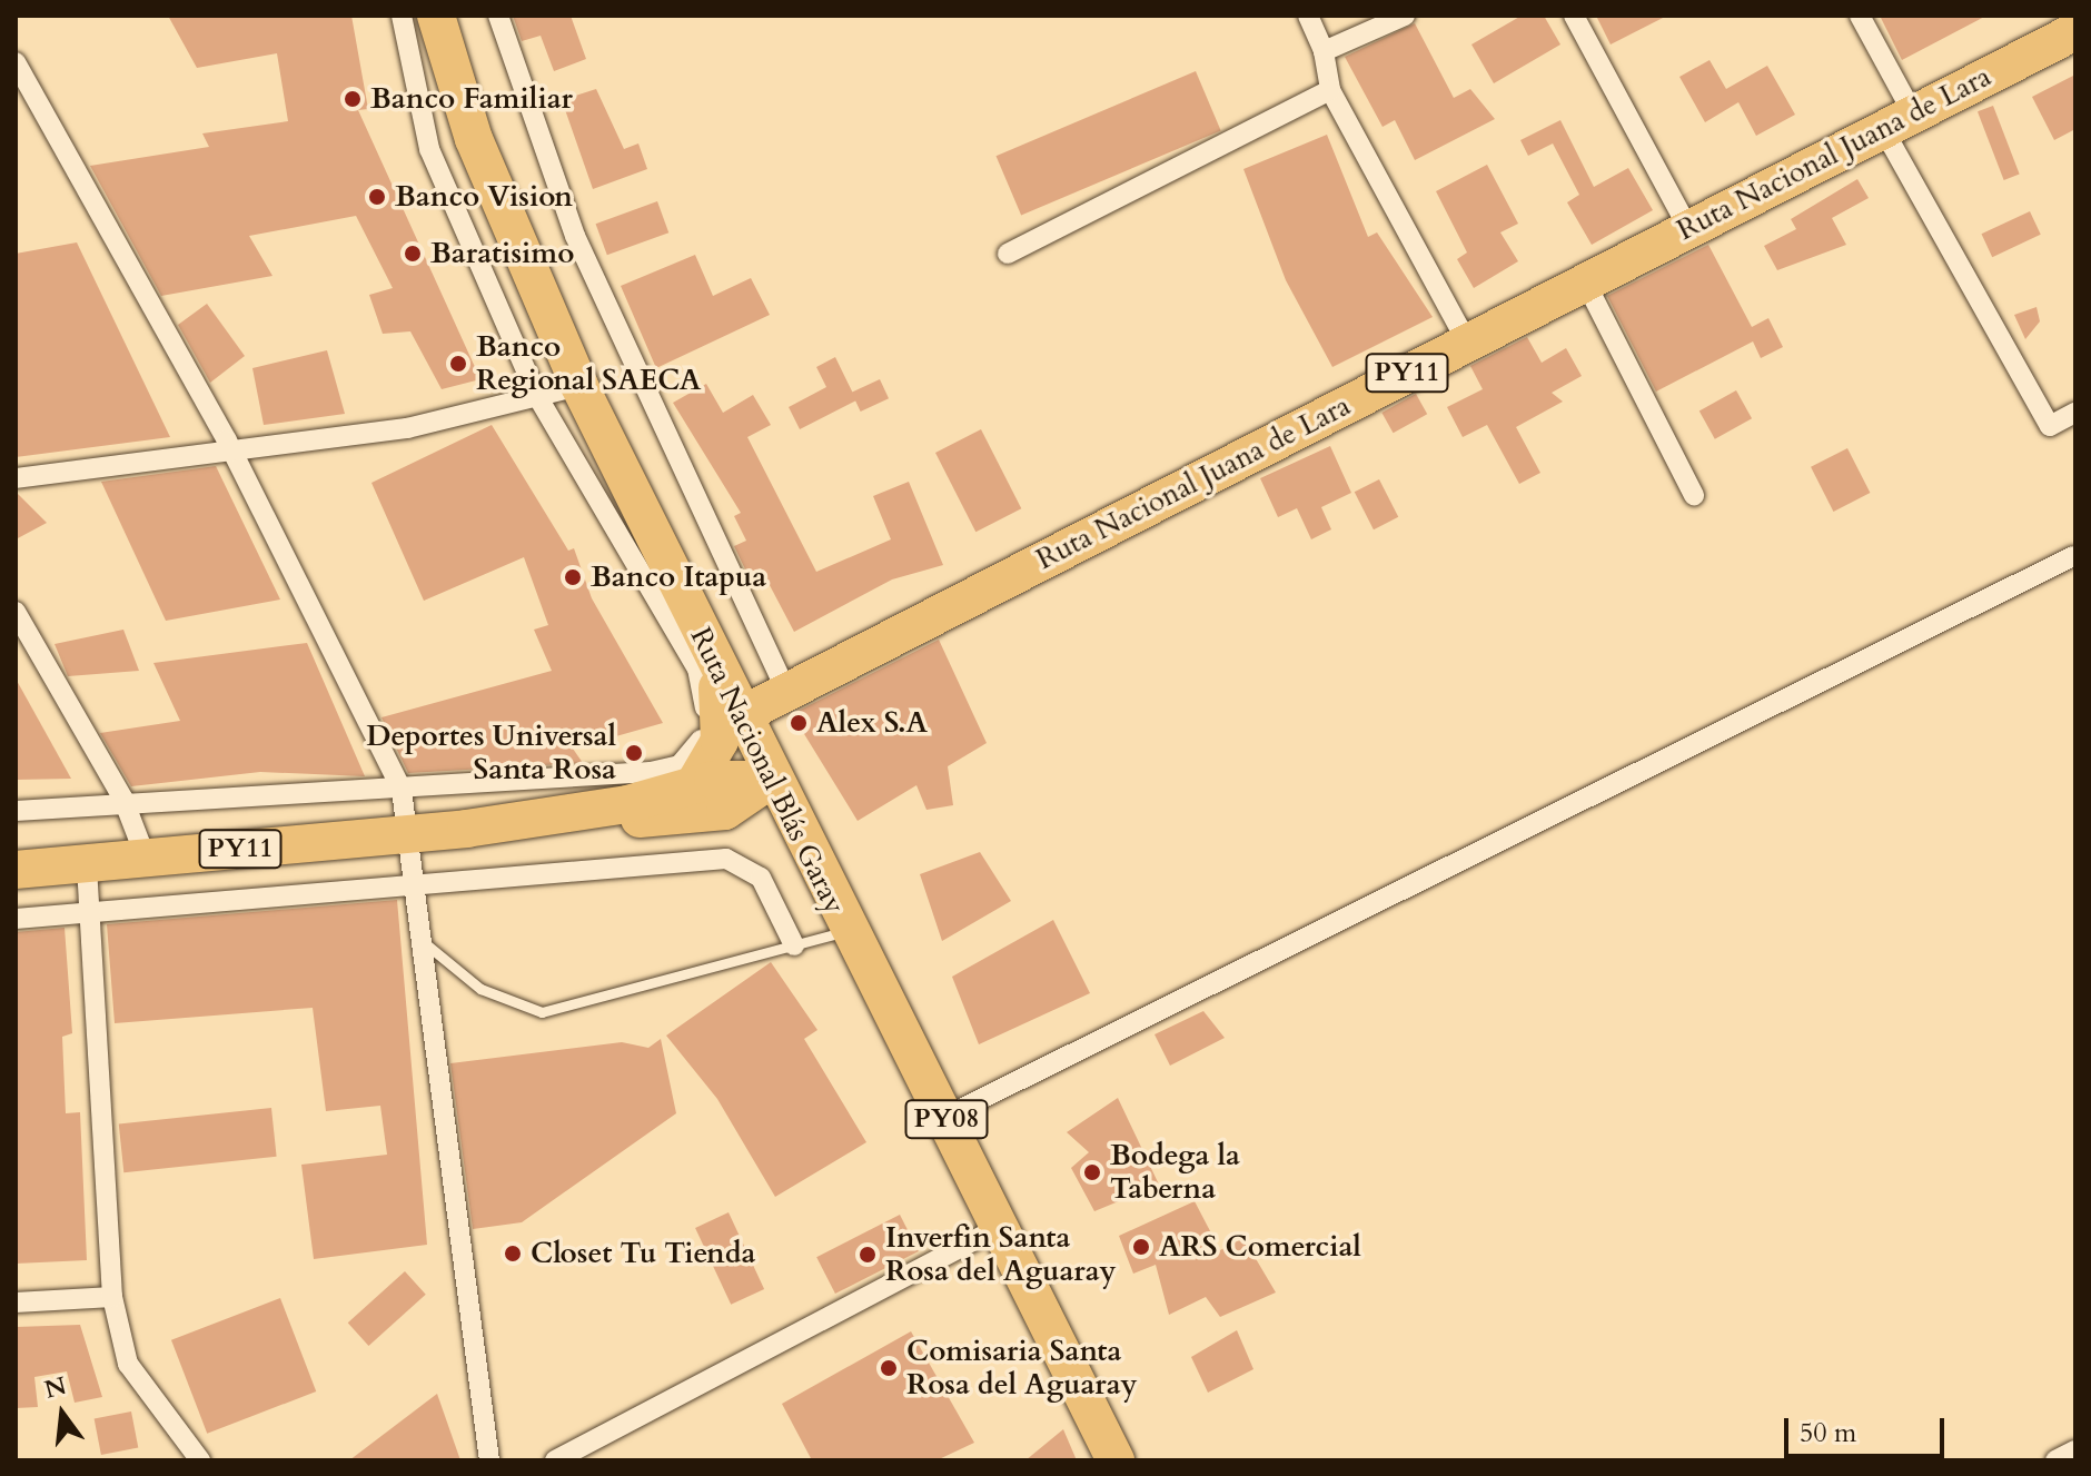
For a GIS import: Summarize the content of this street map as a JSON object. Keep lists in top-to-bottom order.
{
  "streets": {
    "highway": [
      "Ruta Nacional Juana de Lara",
      "PY11",
      "Ruta Nacional Blás Garay",
      "PY08"
    ]
  },
  "crossings": [
    ["Ruta Nacional Juana de Lara", "Ruta Nacional Blás Garay"],
    ["PY11", "Ruta Nacional Blás Garay"]
  ],
  "places": [
    "Banco Familiar",
    "Banco Vision",
    "Baratisimo",
    "Banco Regional SAECA",
    "Banco Itapua",
    "Alex S.A",
    "Deportes Universal Santa Rosa",
    "Bodega la Taberna",
    "ARS Comercial",
    "Closet Tu Tienda",
    "Inverfin Santa Rosa del Aguaray",
    "Comisaria Santa Rosa del Aguaray"
  ],
  "scale_bar": "50 m",
  "north": "top"
}
